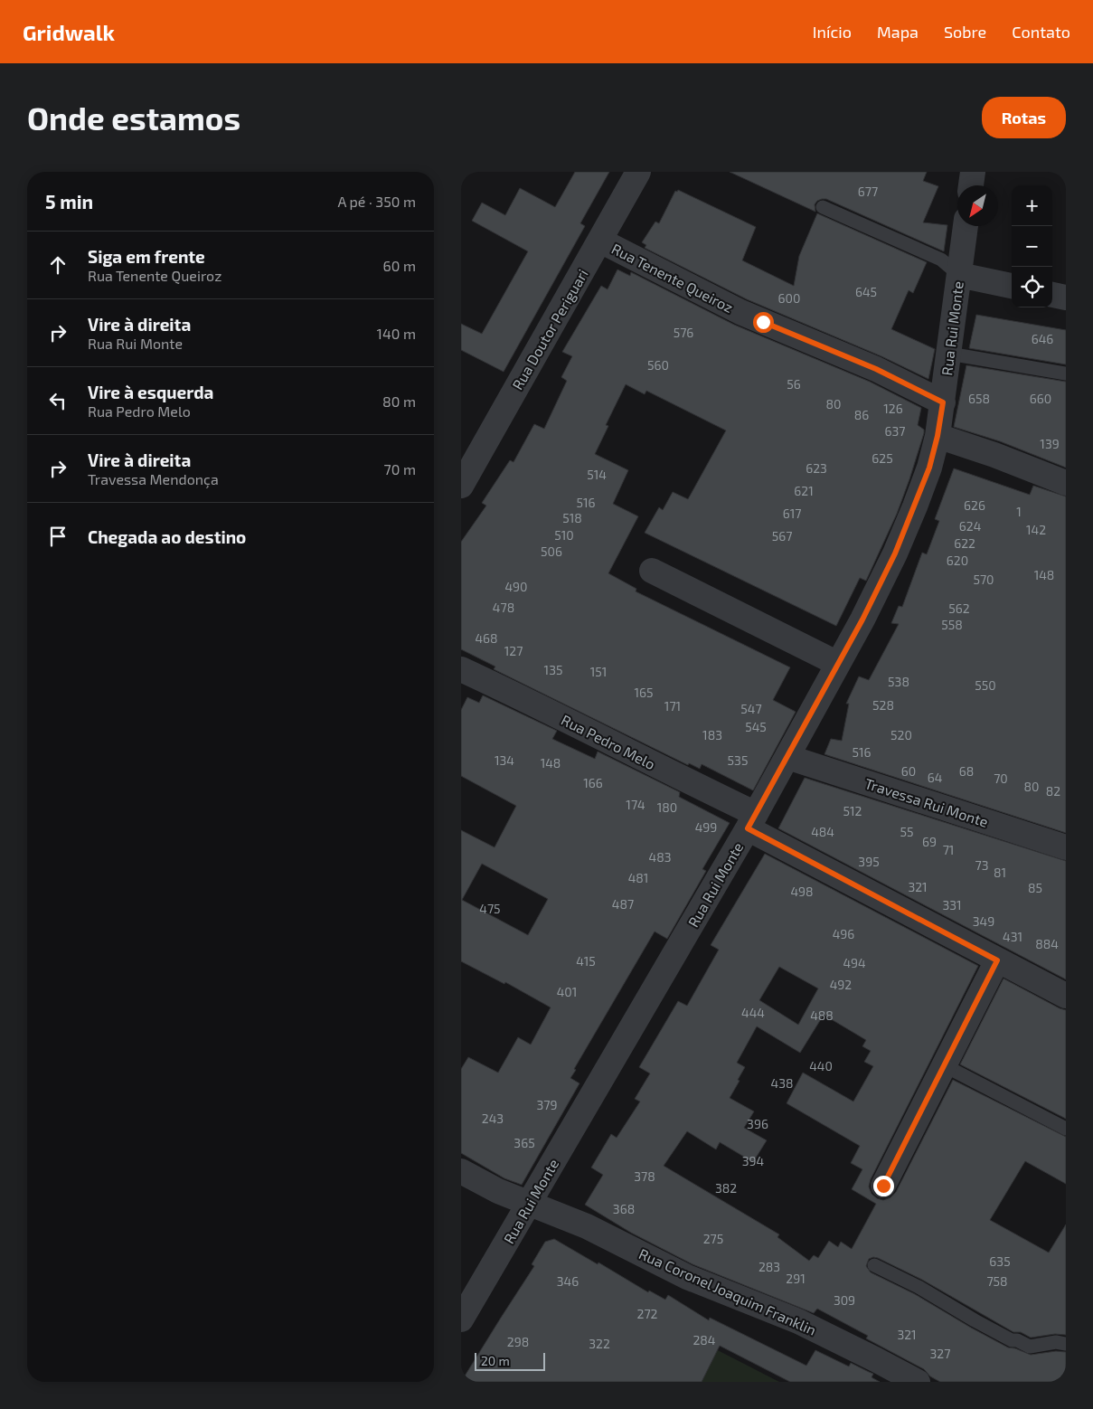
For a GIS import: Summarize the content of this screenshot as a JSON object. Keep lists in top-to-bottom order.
{
  "streets": {
    "street": [
      "Rua Tenente Queiroz",
      "Rua Rui Monte",
      "Rua Doutor Periguari",
      "Rua Pedro Melo",
      "Travessa Rui Monte",
      "Rua Coronel Joaquim Franklin"
    ]
  },
  "crossings": [
    ["Rua Tenente Queiroz", "Rua Rui Monte"],
    ["Rua Tenente Queiroz", "Rua Doutor Periguari"],
    ["Rua Rui Monte", "Rua Pedro Melo"],
    ["Rua Rui Monte", "Travessa Rui Monte"],
    ["Rua Rui Monte", "Rua Coronel Joaquim Franklin"]
  ],
  "house_numbers": [
    "677",
    "645",
    "600",
    "576",
    "646",
    "560",
    "56",
    "658",
    "660",
    "80",
    "126",
    "86",
    "637",
    "139",
    "625",
    "623",
    "514",
    "621",
    "516",
    "626",
    "1",
    "617",
    "518",
    "624",
    "142",
    "510",
    "567",
    "622",
    "506",
    "620",
    "148",
    "570",
    "490",
    "478",
    "562",
    "558",
    "468",
    "127",
    "135",
    "151",
    "538",
    "550",
    "165",
    "528",
    "171",
    "547",
    "545",
    "183",
    "520",
    "516",
    "134",
    "535",
    "148",
    "60",
    "68",
    "64",
    "70",
    "166",
    "80",
    "82",
    "174",
    "180",
    "512",
    "499",
    "484",
    "55",
    "69",
    "71",
    "483",
    "395",
    "73",
    "81",
    "481",
    "321",
    "85",
    "498",
    "487",
    "331",
    "475",
    "349",
    "496",
    "431",
    "884",
    "415",
    "494",
    "492",
    "401",
    "444",
    "488",
    "440",
    "438",
    "379",
    "243",
    "396",
    "365",
    "394",
    "378",
    "382",
    "368",
    "275",
    "635",
    "283",
    "291",
    "346",
    "758",
    "309",
    "272",
    "321",
    "284",
    "298",
    "322",
    "327"
  ],
  "scale_bar": "20 m",
  "north": "bottom left",
  "page": {
    "header": "Gridwalk",
    "nav": [
      "Início",
      "Mapa",
      "Sobre",
      "Contato"
    ],
    "buttons": "Rotas",
    "title": "Onde estamos",
    "heading": ["5 min", "A pé · 350 m"],
    "map_buttons": ["+", "−"],
    "list": [
      ["Siga em frente", "Rua Tenente Queiroz", "60 m"],
      ["Vire à direita", "Rua Rui Monte", "140 m"],
      ["Vire à esquerda", "Rua Pedro Melo", "80 m"],
      ["Vire à direita", "Travessa Mendonça", "70 m"],
      "Chegada ao destino"
    ],
    "scale": "20 m"
  }
}
